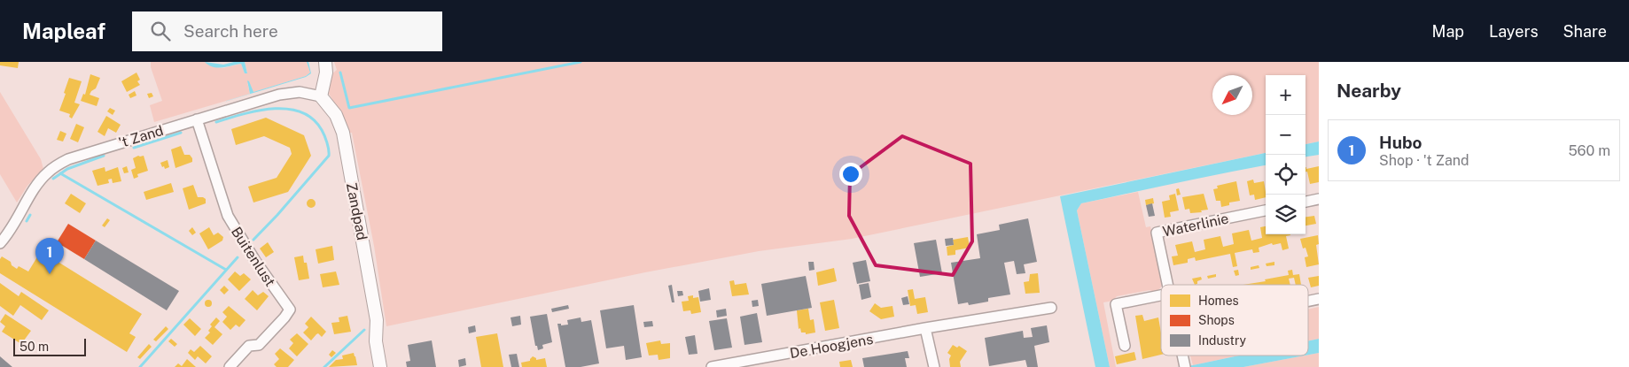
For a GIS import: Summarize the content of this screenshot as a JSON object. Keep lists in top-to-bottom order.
{
  "streets": {
    "street": [
      "'t Zand",
      "Zandpad",
      "Waterlinie",
      "Buitenlust",
      "De Hoogjens"
    ]
  },
  "crossings": [
    ["'t Zand", "Zandpad"],
    ["'t Zand", "Buitenlust"]
  ],
  "legend": ["Homes", "Shops", "Industry"],
  "scale_bar": "50 m",
  "north": "bottom left",
  "page": {
    "header": "Mapleaf",
    "search": "Search here",
    "nav": ["Map", "Layers", "Share"],
    "heading": "Nearby",
    "map_buttons": ["+", "−"],
    "list": [
      {
        "mark": "1",
        "name": "Hubo",
        "note": "Shop · 't Zand",
        "value": "560 m"
      }
    ],
    "pins": "1",
    "scale": "50 m"
  }
}
